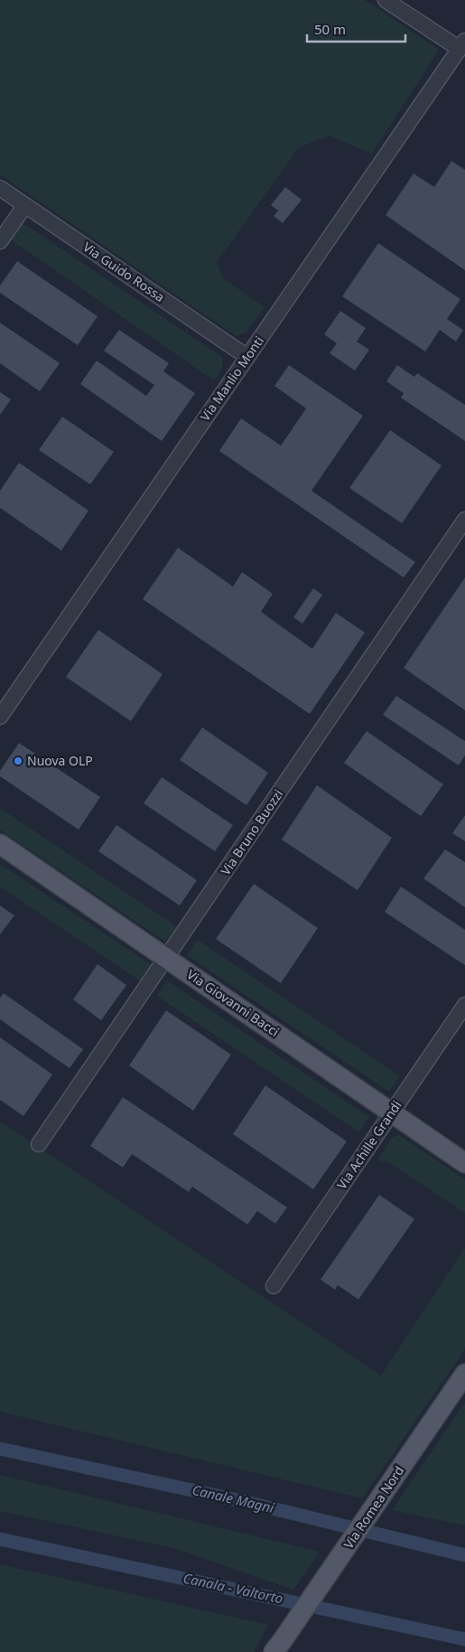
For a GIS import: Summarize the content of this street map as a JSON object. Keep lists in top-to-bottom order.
{
  "streets": {
    "main road": ["Via Giovanni Bacci", "Via Romea Nord"],
    "street": [
      "Via Guido Rossa",
      "Via Manlio Monti",
      "Via Bruno Buozzi",
      "Via Achille Grandi"
    ]
  },
  "crossings": [
    ["Via Guido Rossa", "Via Manlio Monti"],
    ["Via Bruno Buozzi", "Via Giovanni Bacci"],
    ["Via Giovanni Bacci", "Via Achille Grandi"]
  ],
  "water": ["Canale Magni", "Canala - Valtorto"],
  "places": ["Nuova OLP"],
  "scale_bar": "50 m"
}
